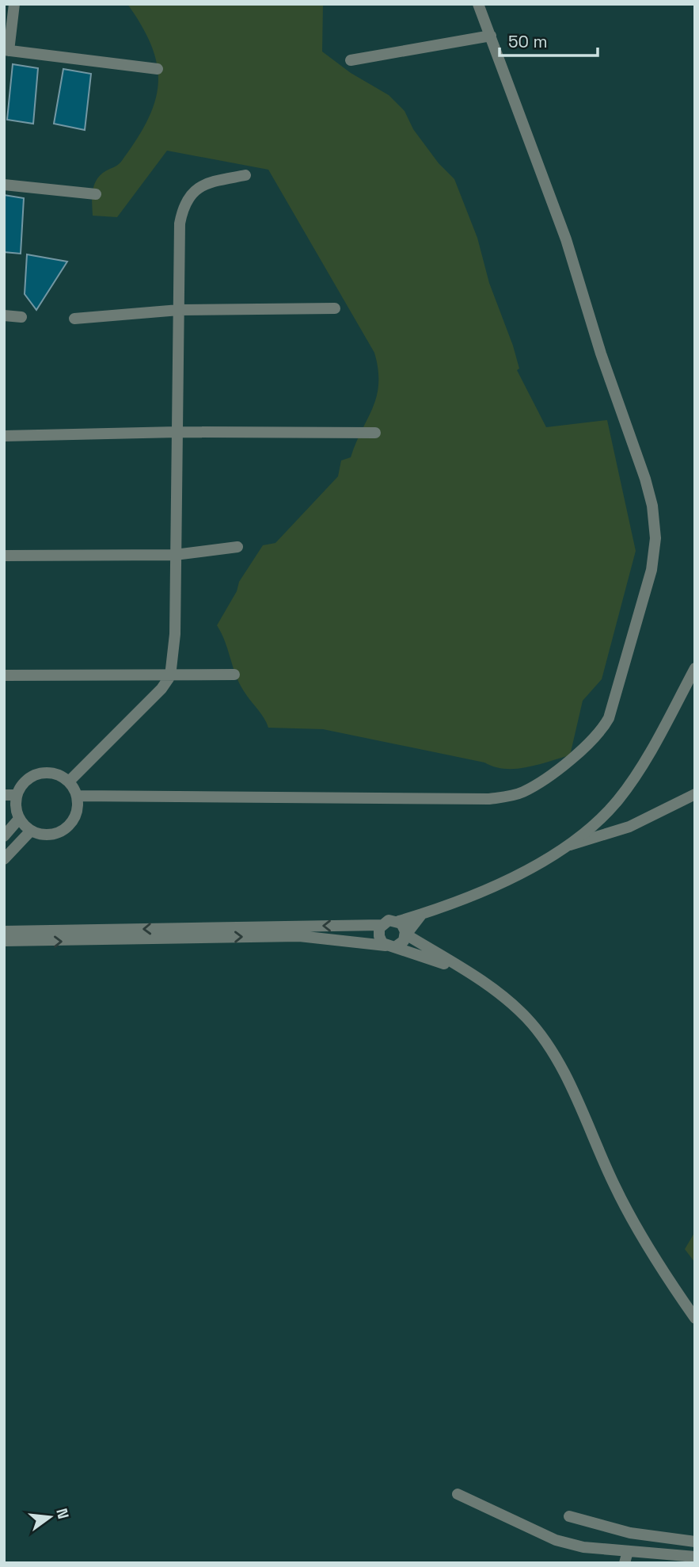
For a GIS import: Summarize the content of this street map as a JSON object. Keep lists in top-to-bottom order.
{
  "scale_bar": "50 m",
  "north": "right"
}
